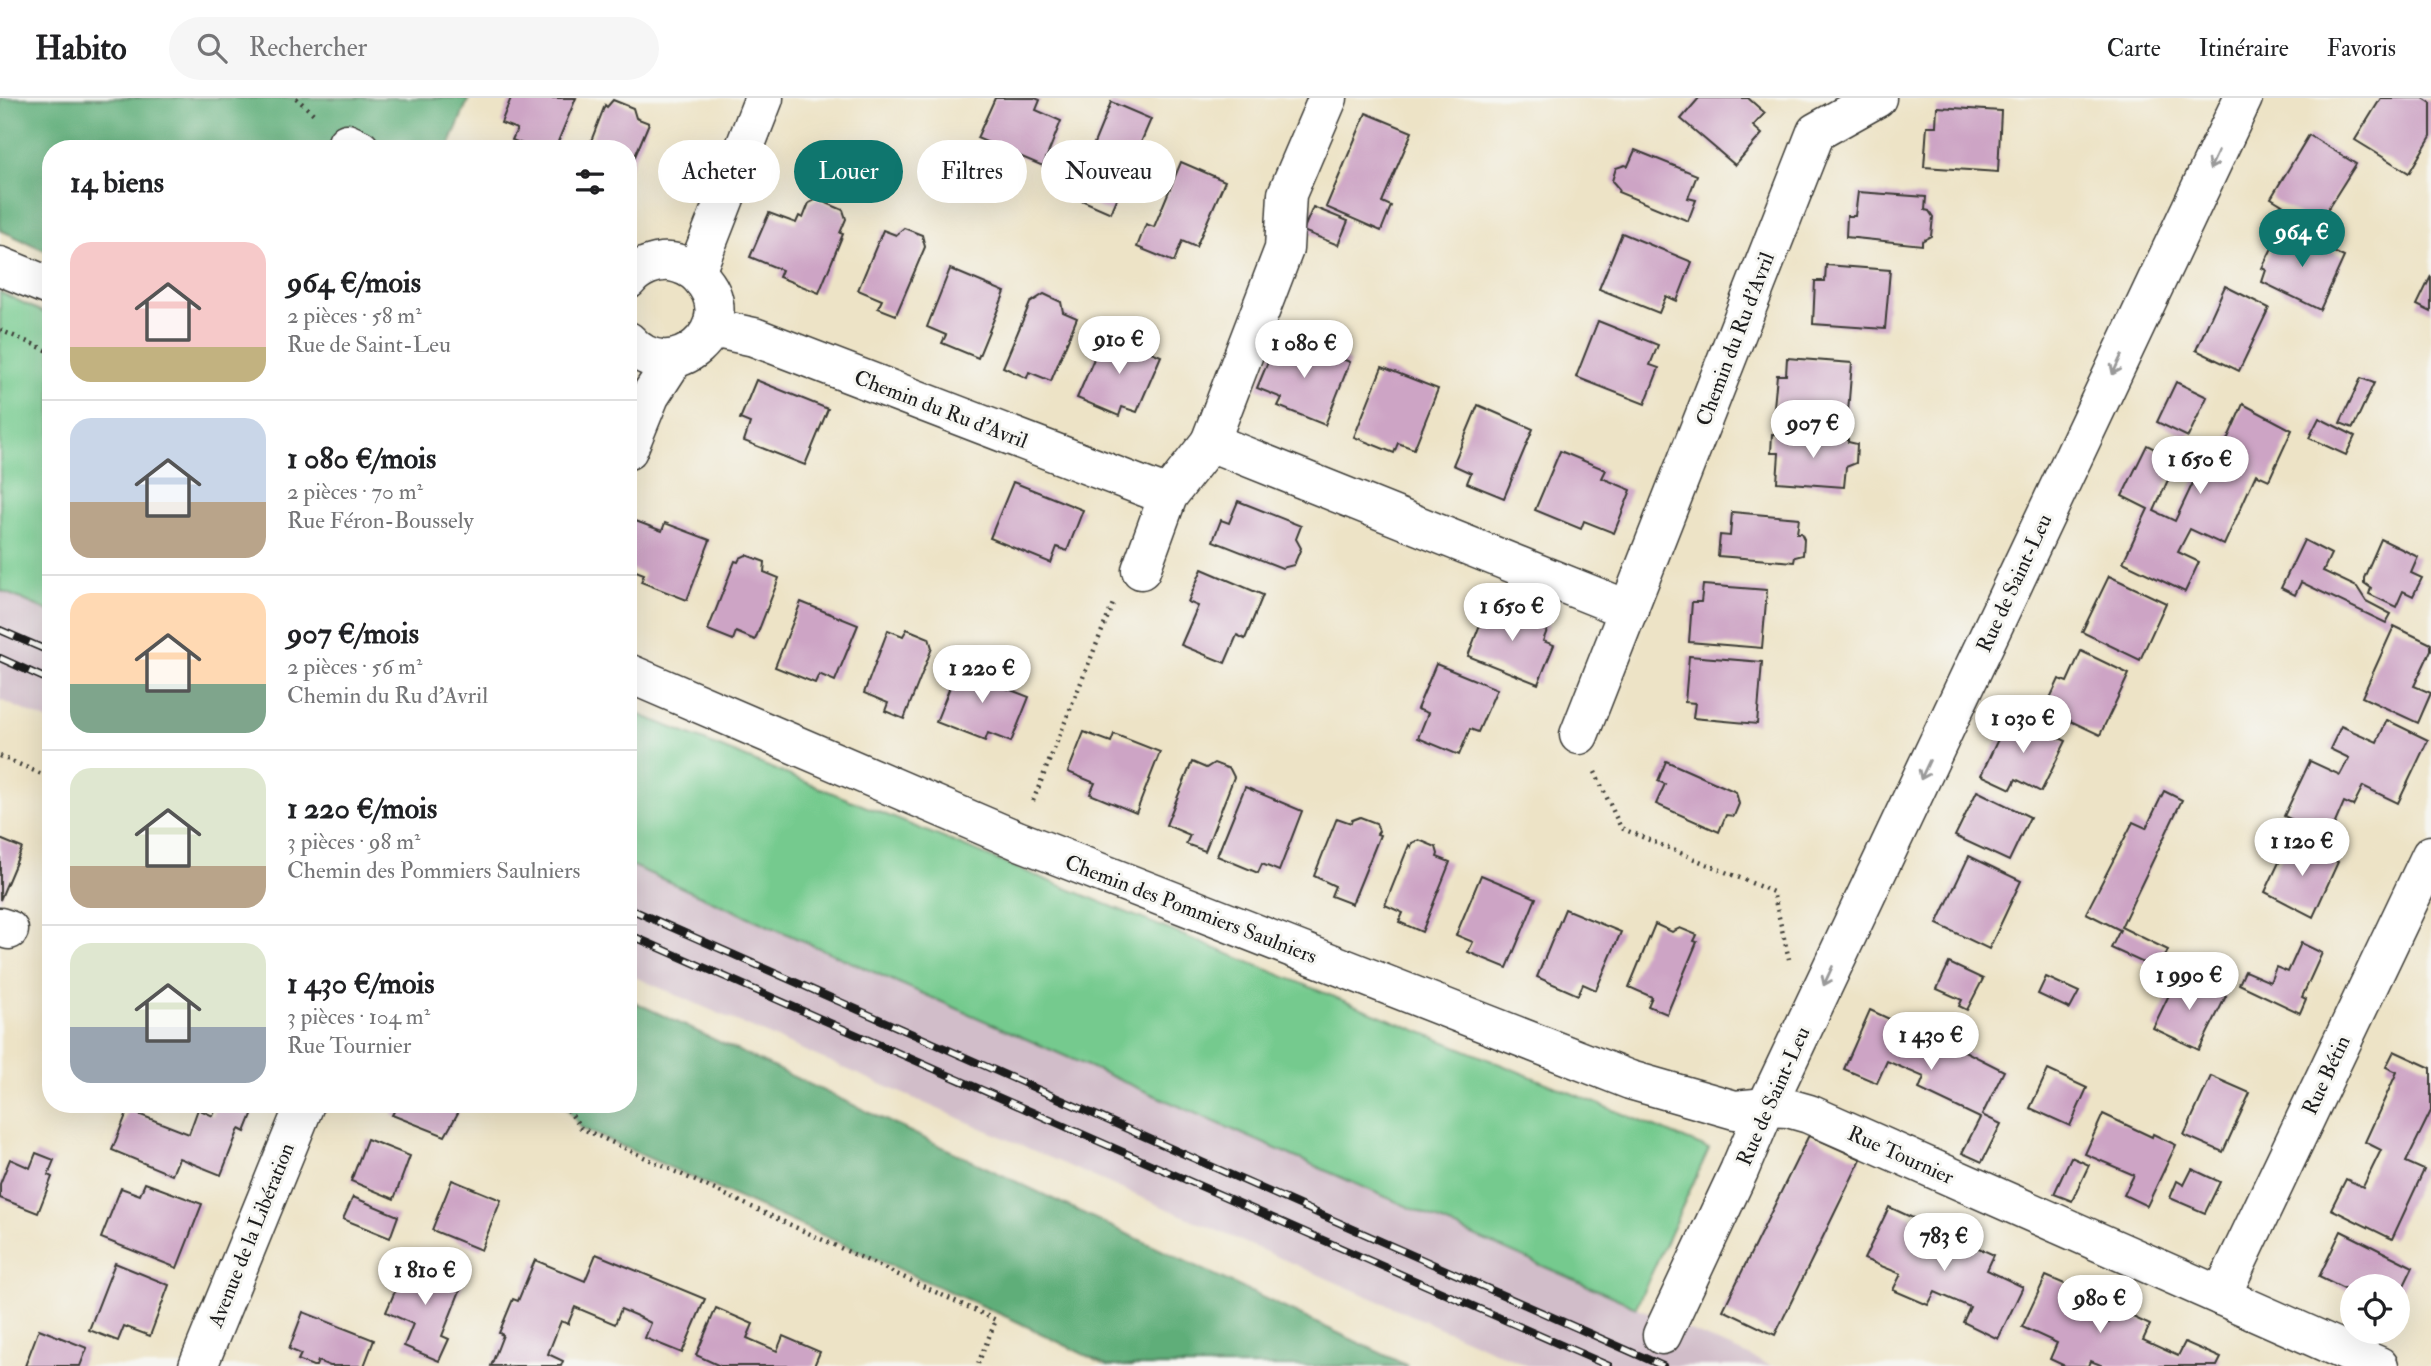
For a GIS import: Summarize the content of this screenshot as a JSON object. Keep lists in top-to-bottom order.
{
  "streets": {
    "street": [
      "Chemin du Ru d'Avril",
      "Rue de Saint-Leu",
      "Chemin des Pommiers Saulniers",
      "Rue Bétin",
      "Rue Tournier",
      "Avenue de la Libération"
    ]
  },
  "crossings": [
    ["Rue de Saint-Leu", "Chemin des Pommiers Saulniers"],
    ["Rue de Saint-Leu", "Rue Tournier"],
    ["Chemin des Pommiers Saulniers", "Rue Tournier"],
    ["Rue Bétin", "Rue Tournier"]
  ],
  "one_way": ["Rue de Saint-Leu"],
  "page": {
    "header": "Habito",
    "search": "Rechercher",
    "nav": ["Carte", "Itinéraire", "Favoris"],
    "chip": [
      "Acheter",
      "Louer",
      "Filtres",
      "Nouveau"
    ],
    "heading": "14 biens",
    "price": [
      "964 €",
      "910 €",
      "1 080 €",
      "907 €",
      "1 650 €",
      "1 650 €",
      "1 220 €",
      "1 030 €",
      "1 120 €",
      "1 990 €",
      "1 430 €",
      "783 €",
      "1 810 €",
      "980 €"
    ],
    "list": [
      {
        "name": "964 €/mois",
        "note": "2 pièces · 58 m² · Rue de Saint-Leu"
      },
      {
        "name": "1 080 €/mois",
        "note": "2 pièces · 70 m² · Rue Féron-Boussely"
      },
      {
        "name": "907 €/mois",
        "note": "2 pièces · 56 m² · Chemin du Ru d'Avril"
      },
      {
        "name": "1 220 €/mois",
        "note": "3 pièces · 98 m² · Chemin des Pommiers Saulniers"
      },
      {
        "name": "1 430 €/mois",
        "note": "3 pièces · 104 m² · Rue Tournier"
      }
    ]
  }
}
